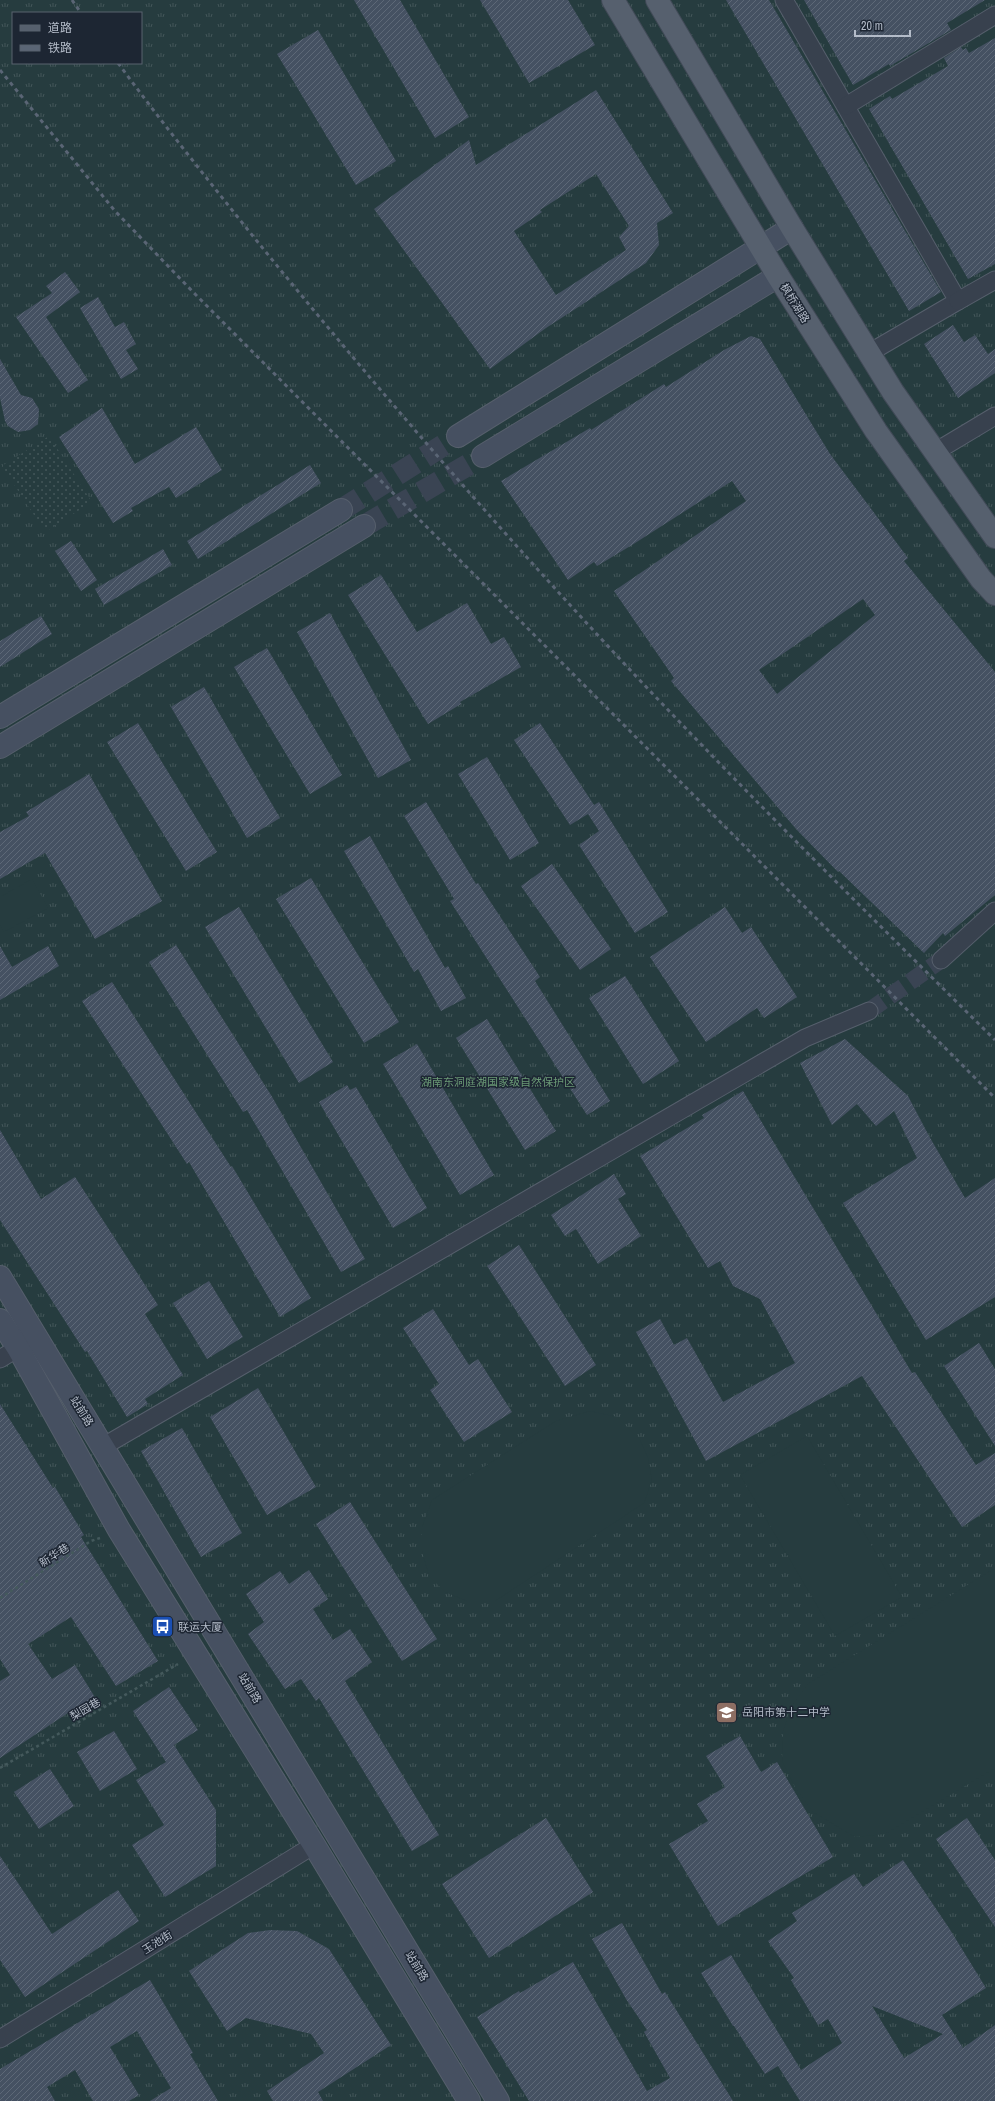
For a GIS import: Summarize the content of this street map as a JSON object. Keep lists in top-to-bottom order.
{
  "streets": {
    "main road": ["枫桥湖路", "站前路"],
    "street": ["玉池街"],
    "path": ["新华巷", "梨园巷"]
  },
  "parks": ["湖南东洞庭湖国家级自然保护区"],
  "places": {
    "bus stop": ["联运大厦"],
    "school or university": ["岳阳市第十二中学"]
  },
  "legend": ["道路", "铁路"],
  "scale_bar": "20 m"
}
